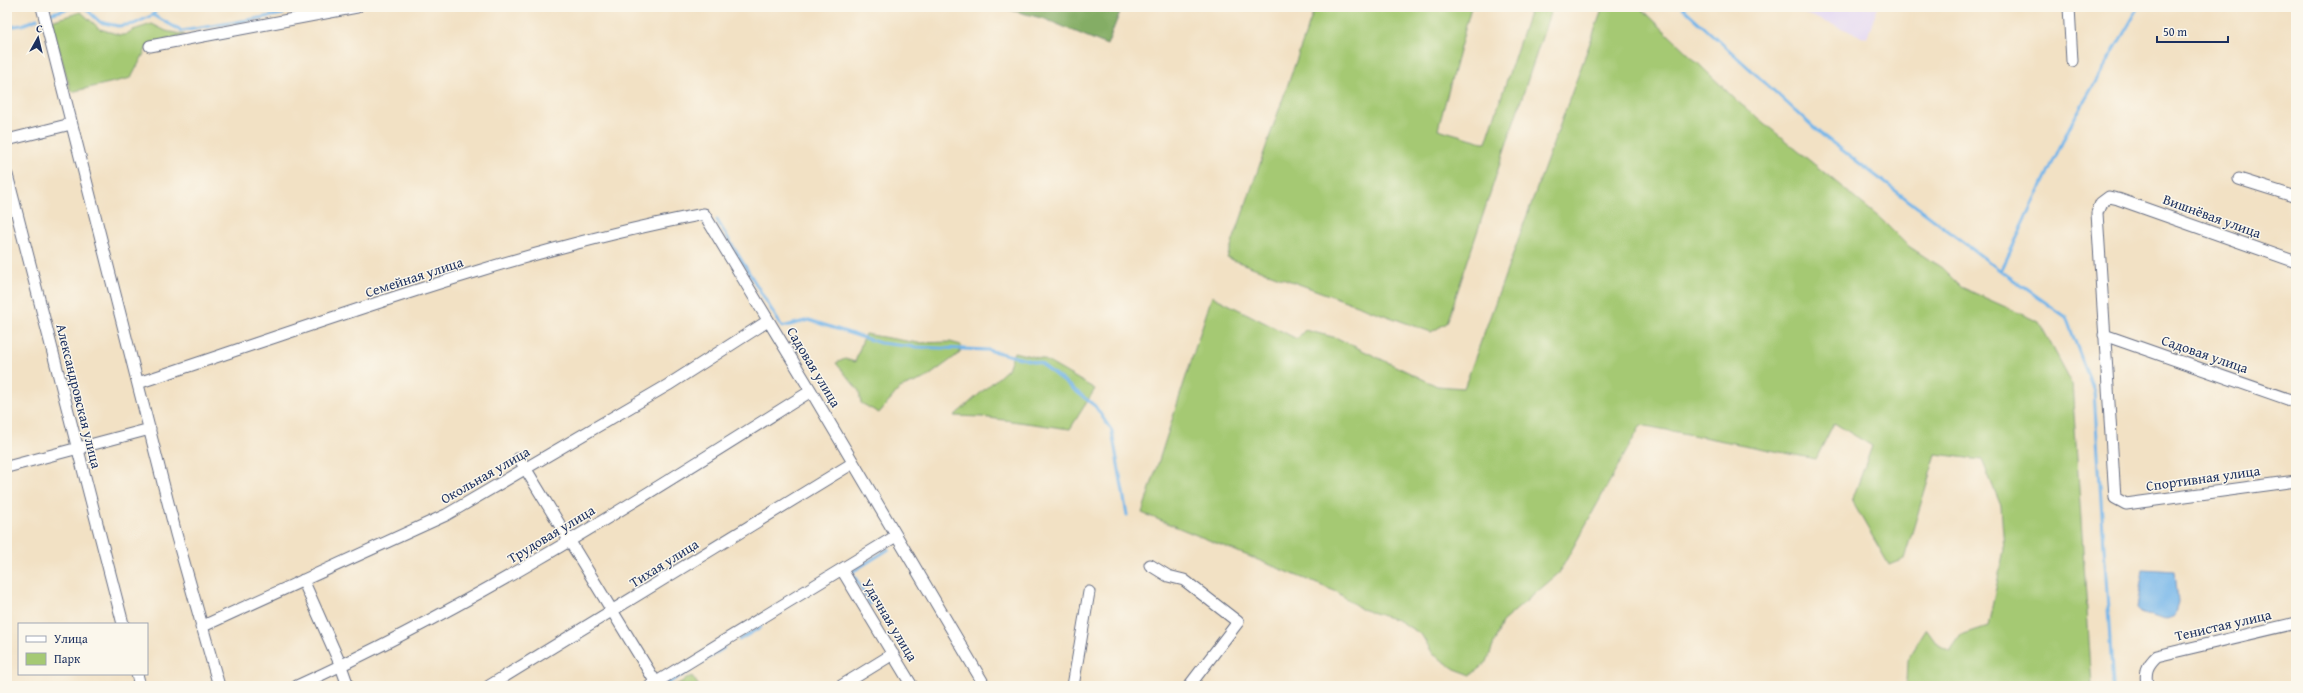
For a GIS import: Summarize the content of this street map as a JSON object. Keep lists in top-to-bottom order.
{
  "streets": {
    "street": [
      "Вишнёвая улица",
      "Семейная улица",
      "Садовая улица",
      "Александровская улица",
      "Окольная улица",
      "Спортивная улица",
      "Трудовая улица",
      "Тихая улица",
      "Удачная улица",
      "Тенистая улица"
    ]
  },
  "crossings": [
    ["Вишнёвая улица", "Садовая улица"],
    ["Вишнёвая улица", "Спортивная улица"],
    ["Семейная улица", "Садовая улица"],
    ["Садовая улица", "Окольная улица"],
    ["Садовая улица", "Спортивная улица"],
    ["Садовая улица", "Трудовая улица"],
    ["Садовая улица", "Тихая улица"]
  ],
  "legend": ["Улица", "Парк"],
  "scale_bar": "50 m",
  "north": "top"
}
